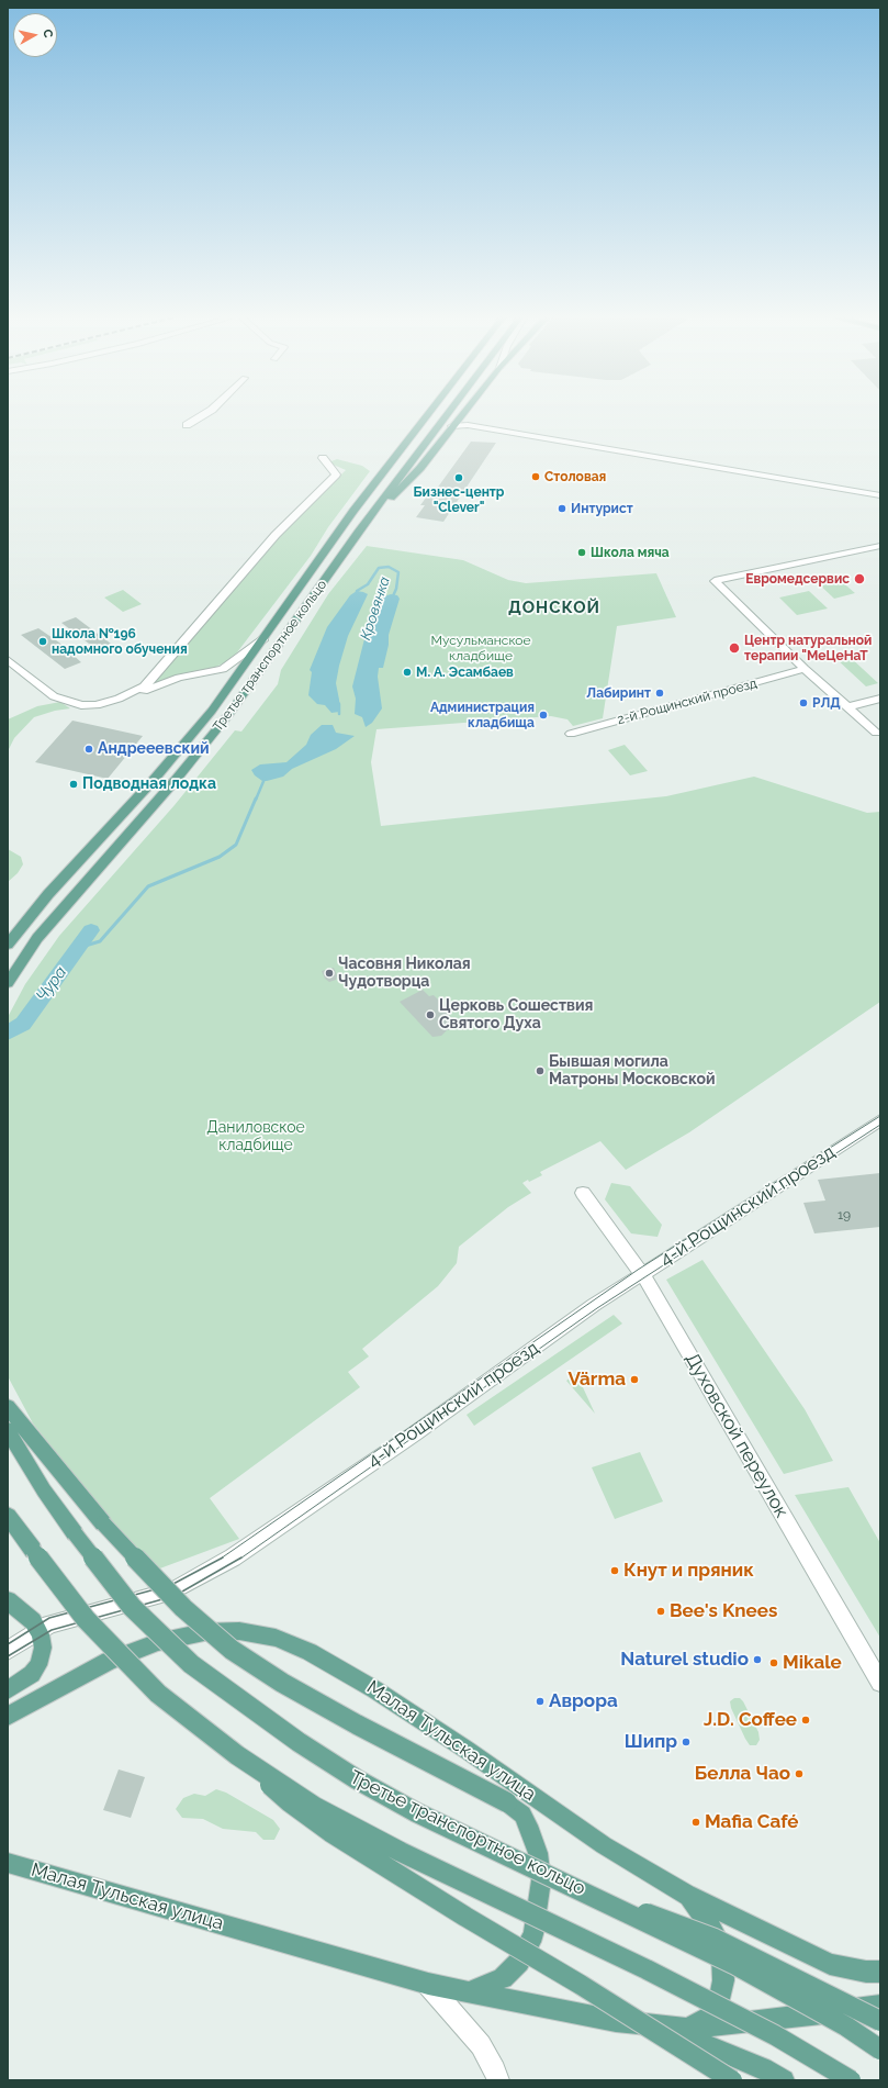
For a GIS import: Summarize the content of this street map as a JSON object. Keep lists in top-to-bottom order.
{
  "streets": {
    "main road": ["Третье транспортное кольцо", "Малая Тульская улица"],
    "street": ["2-й Рощинский проезд", "4-й Рощинский проезд", "Духовской переулок"]
  },
  "crossings": [
    ["4-й Рощинский проезд", "Духовской переулок"]
  ],
  "districts": ["ДОНСКОЙ"],
  "water": ["Кровянка", "Чура"],
  "parks": ["Мусульманское кладбище", "Даниловское кладбище"],
  "places": [
    "Столовая",
    "Бизнес-центр \"Clever\"",
    "Интурист",
    "Школа мяча",
    "Евромедсервис",
    "Школа №196 надомного обучения",
    "Центр натуральной терапии \"МеЦеНаТ",
    "М. А. Эсамбаев",
    "Лабиринт",
    "РЛД",
    "Администрация кладбища",
    "Андрееевский",
    "Подводная лодка",
    "Часовня Николая Чудотворца",
    "Церковь Сошествия Святого Духа",
    "Бывшая могила Матроны Московской",
    "Värma",
    "Кнут и пряник",
    "Bee's Knees",
    "Naturel studio",
    "Mikale",
    "Аврора",
    "J.D. Coffee",
    "Шипр",
    "Белла Чао",
    "Mafia Café"
  ],
  "house_numbers": ["19"],
  "north": "right"
}
